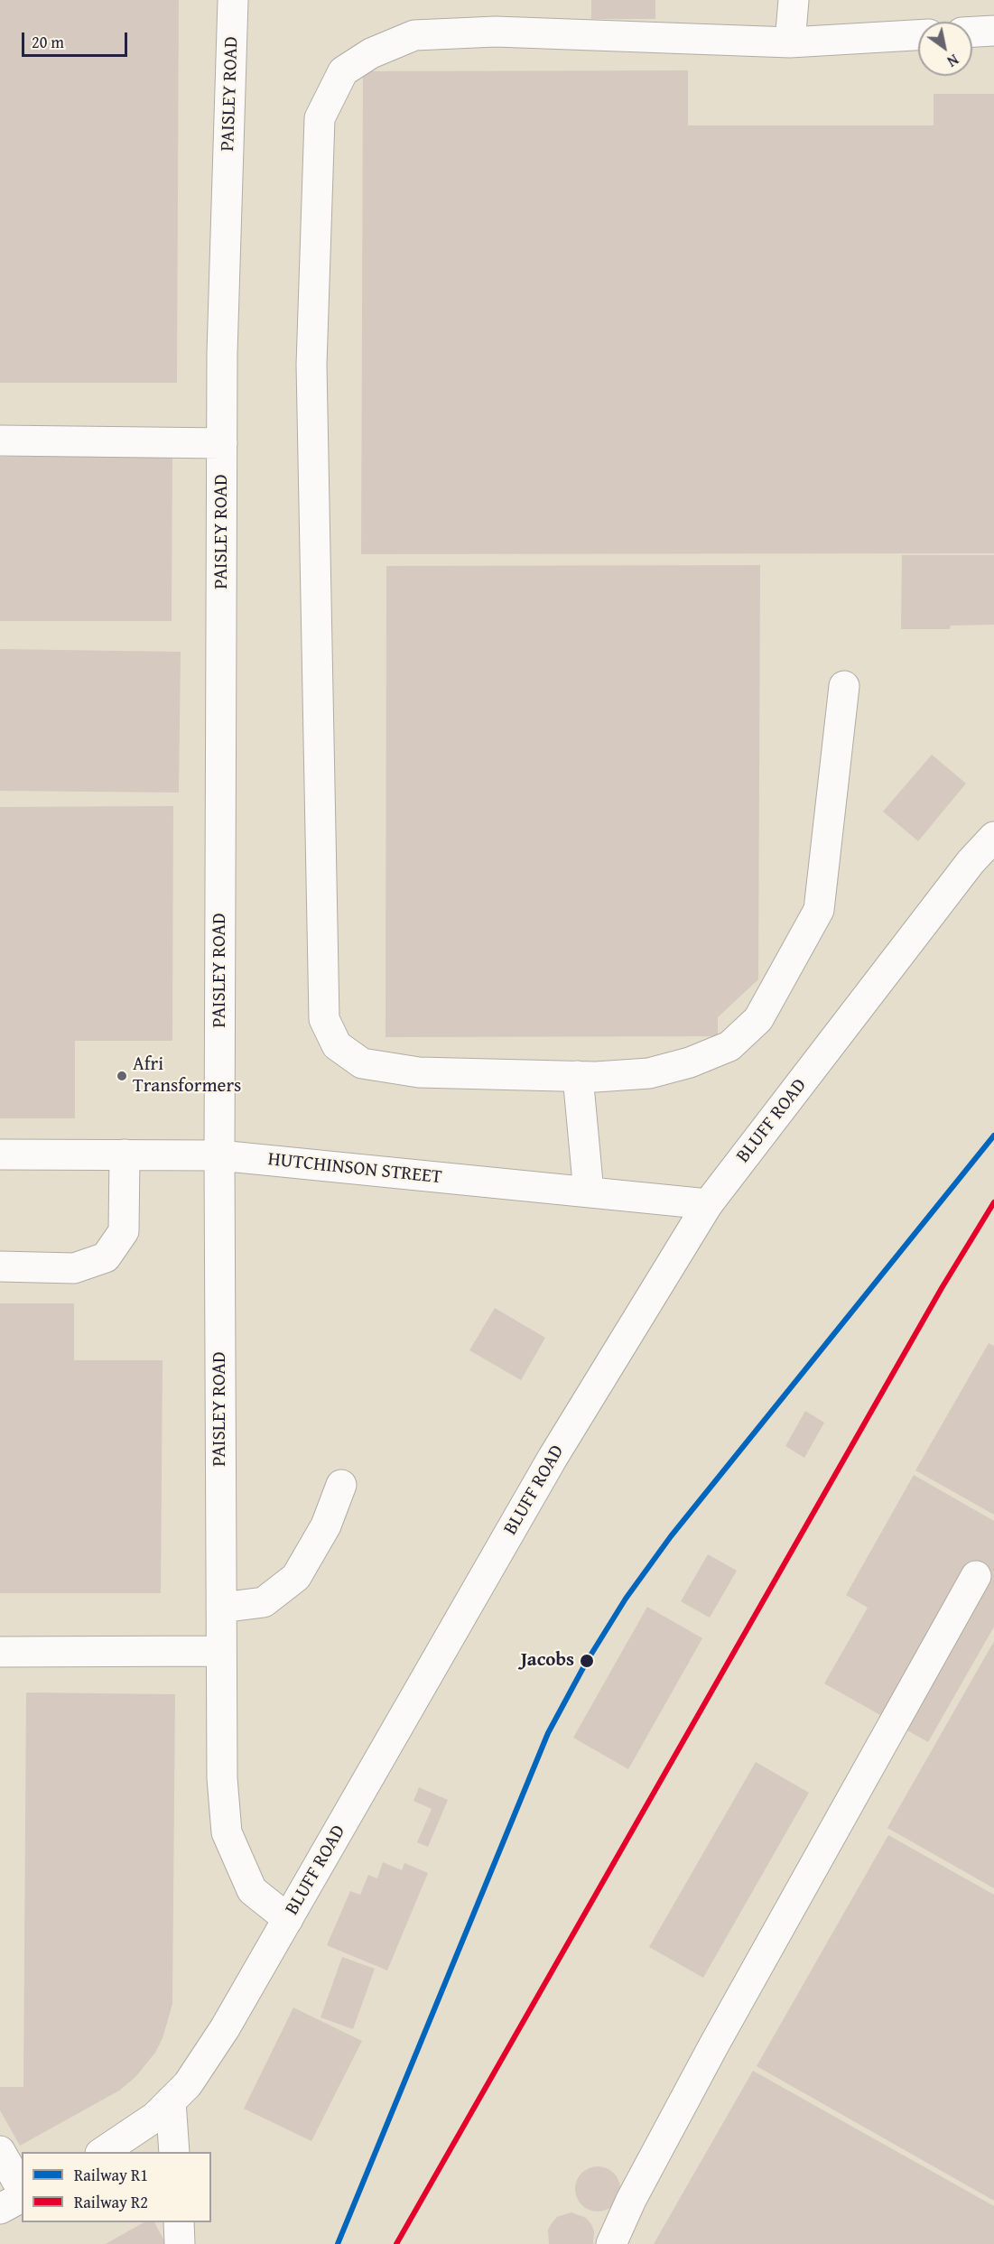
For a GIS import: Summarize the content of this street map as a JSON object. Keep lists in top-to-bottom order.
{
  "streets": {
    "street": ["PAISLEY ROAD", "BLUFF ROAD", "HUTCHINSON STREET"]
  },
  "crossings": [
    ["PAISLEY ROAD", "BLUFF ROAD"],
    ["PAISLEY ROAD", "HUTCHINSON STREET"],
    ["BLUFF ROAD", "HUTCHINSON STREET"]
  ],
  "places": ["Afri Transformers", "Jacobs"],
  "lines": ["rail line R1", "rail line R2"],
  "legend": ["Railway R1", "Railway R2"],
  "scale_bar": "20 m",
  "north": "bottom right"
}
